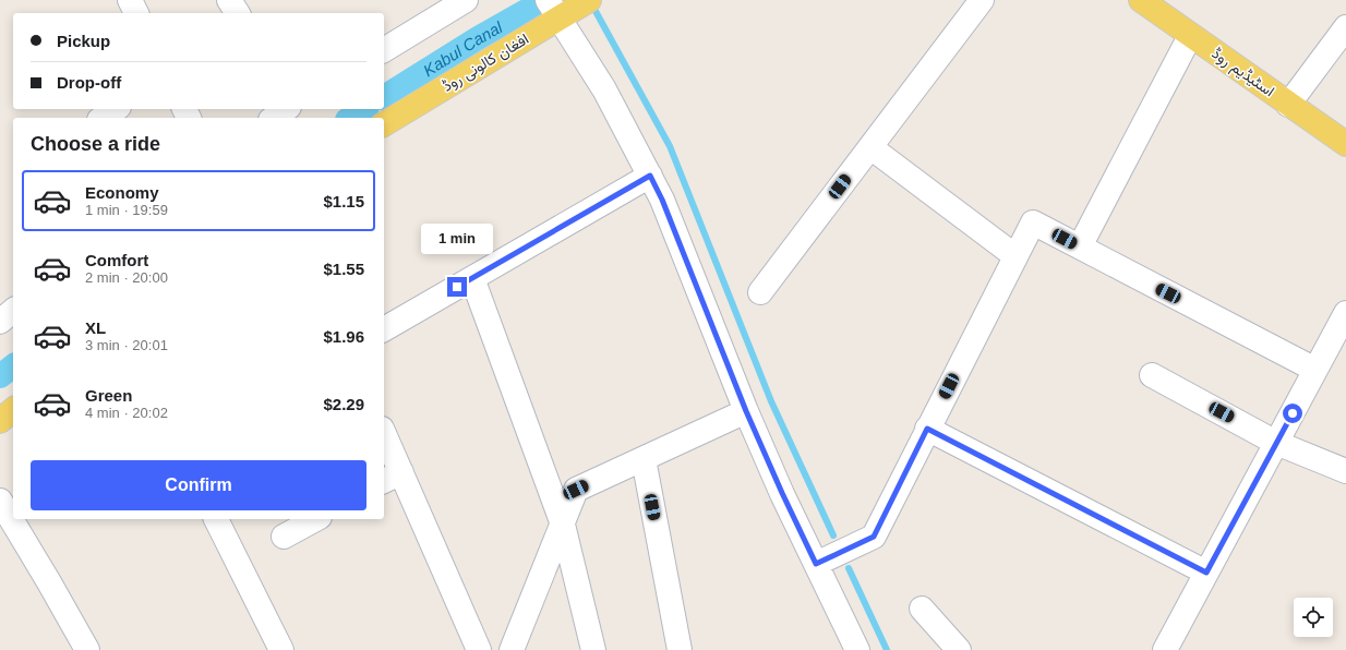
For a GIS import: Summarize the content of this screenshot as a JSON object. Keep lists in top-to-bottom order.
{
  "streets": {
    "main road": ["افغان کالونی روڈ", "اسٹیڈیم روڈ"]
  },
  "water": ["Kabul Canal"],
  "page": {
    "banner": ["Pickup", "Drop-off"],
    "heading": "Choose a ride",
    "list": [
      {
        "name": "Economy",
        "note": "1 min · 19:59",
        "value": "$1.15"
      },
      {
        "name": "Comfort",
        "note": "2 min · 20:00",
        "value": "$1.55"
      },
      {
        "name": "XL",
        "note": "3 min · 20:01",
        "value": "$1.96"
      },
      {
        "name": "Green",
        "note": "4 min · 20:02",
        "value": "$2.29"
      }
    ],
    "bubble": "1 min",
    "buttons": "Confirm"
  }
}
